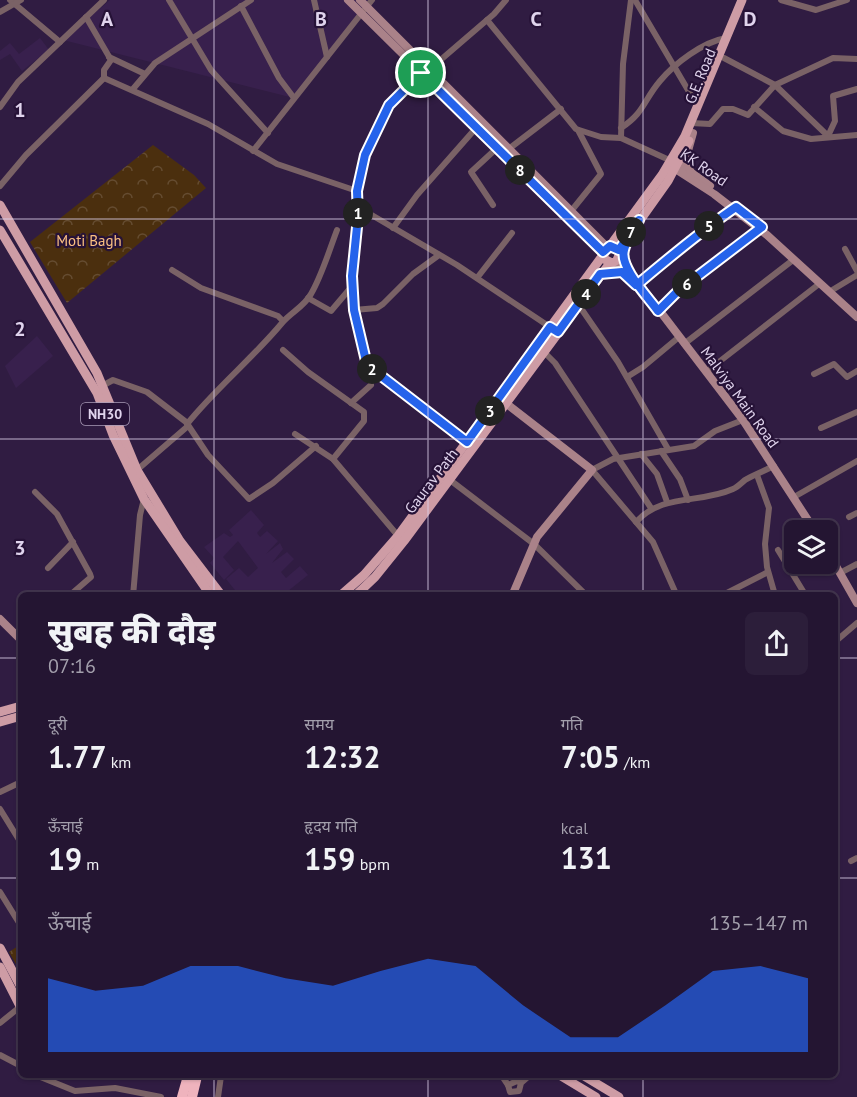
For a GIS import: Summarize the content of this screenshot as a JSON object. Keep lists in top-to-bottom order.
{
  "streets": {
    "main road": ["G.E. Road", "NH30", "Gaurav Path"],
    "street": ["KK Road", "Malviya Main Road"]
  },
  "crossings": [
    ["Malviya Main Road", "Gaurav Path"]
  ],
  "parks": ["Moti Bagh"],
  "page": {
    "pins": [
      "8",
      "1",
      "5",
      "7",
      "6",
      "4",
      "2",
      "3"
    ],
    "heading": ["सुबह की दौड़", "07:16"],
    "stats": [
      ["दूरी", "1.77 km"],
      ["समय", "12:32"],
      ["गति", "7:05 /km"],
      ["ऊँचाई", "19 m"],
      ["हृदय गति", "159 bpm"],
      ["kcal", "131"]
    ],
    "chart": ["ऊँचाई", "135–147 m"]
  },
  "grid": {
    "columns": [
      "A",
      "B",
      "C",
      "D"
    ],
    "rows": ["1", "2", "3"]
  }
}
